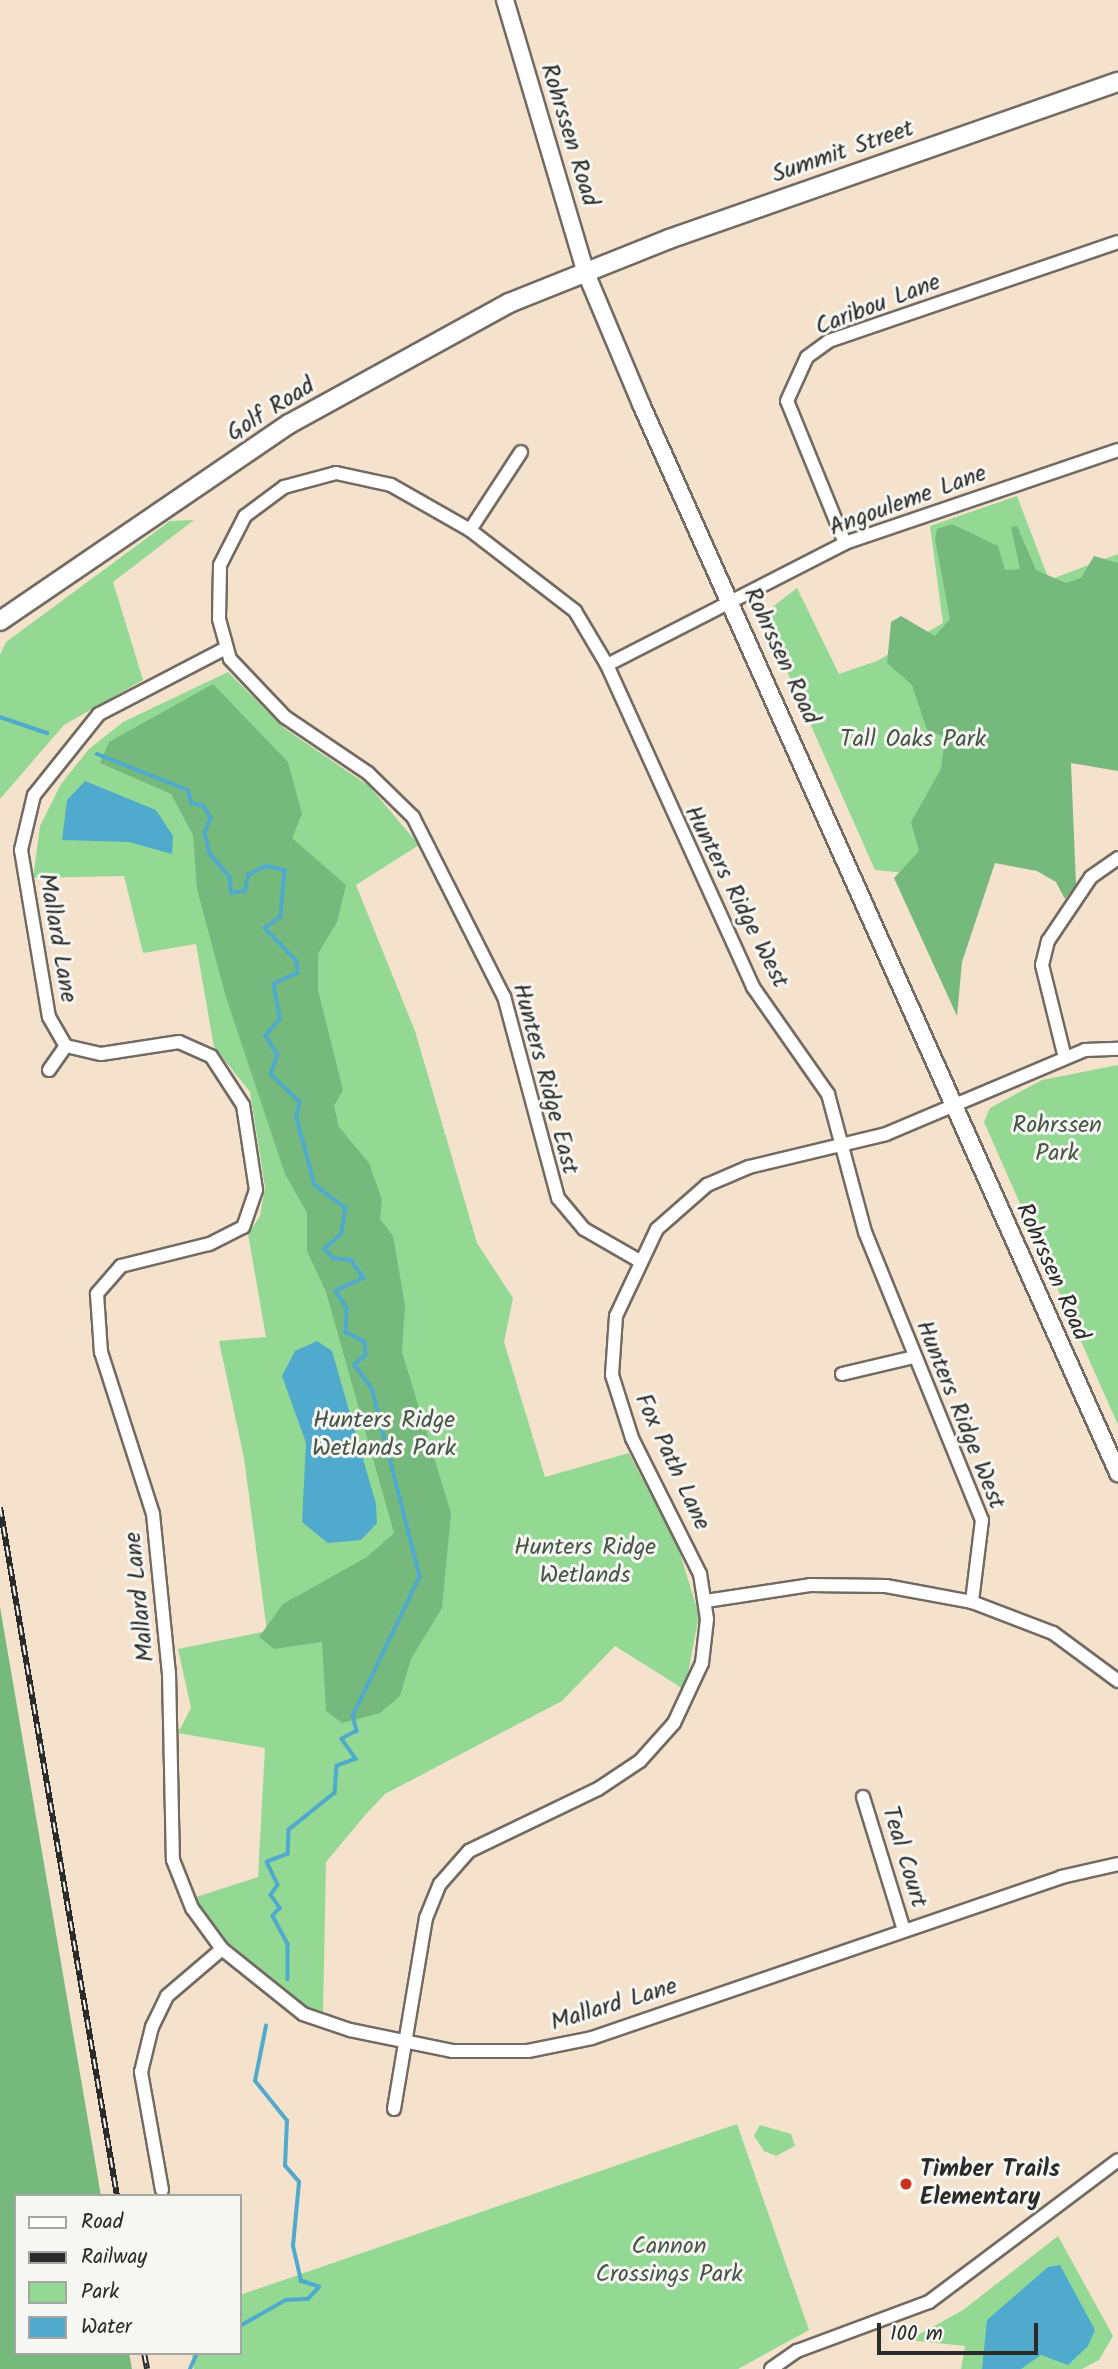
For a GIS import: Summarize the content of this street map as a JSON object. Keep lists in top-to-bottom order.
{
  "streets": {
    "main road": ["Summit Street", "Golf Road"],
    "street": [
      "Rohrssen Road",
      "Caribou Lane",
      "Angouleme Lane",
      "Hunters Ridge West",
      "Mallard Lane",
      "Hunters Ridge East",
      "Fox Path Lane",
      "Teal Court"
    ]
  },
  "crossings": [
    ["Rohrssen Road", "Summit Street"],
    ["Rohrssen Road", "Golf Road"],
    ["Rohrssen Road", "Angouleme Lane"],
    ["Rohrssen Road", "Fox Path Lane"],
    ["Summit Street", "Golf Road"],
    ["Caribou Lane", "Angouleme Lane"],
    ["Angouleme Lane", "Hunters Ridge West"],
    ["Hunters Ridge West", "Hunters Ridge East"],
    ["Hunters Ridge West", "Fox Path Lane"],
    ["Mallard Lane", "Hunters Ridge East"],
    ["Mallard Lane", "Fox Path Lane"],
    ["Mallard Lane", "Teal Court"],
    ["Hunters Ridge East", "Fox Path Lane"]
  ],
  "parks": [
    "Tall Oaks Park",
    "Rohrssen Park",
    "Hunters Ridge Wetlands Park",
    "Hunters Ridge Wetlands",
    "Cannon Crossings Park"
  ],
  "places": ["Timber Trails Elementary"],
  "legend": [
    "Road",
    "Railway",
    "Park",
    "Water"
  ],
  "scale_bar": "100 m"
}
